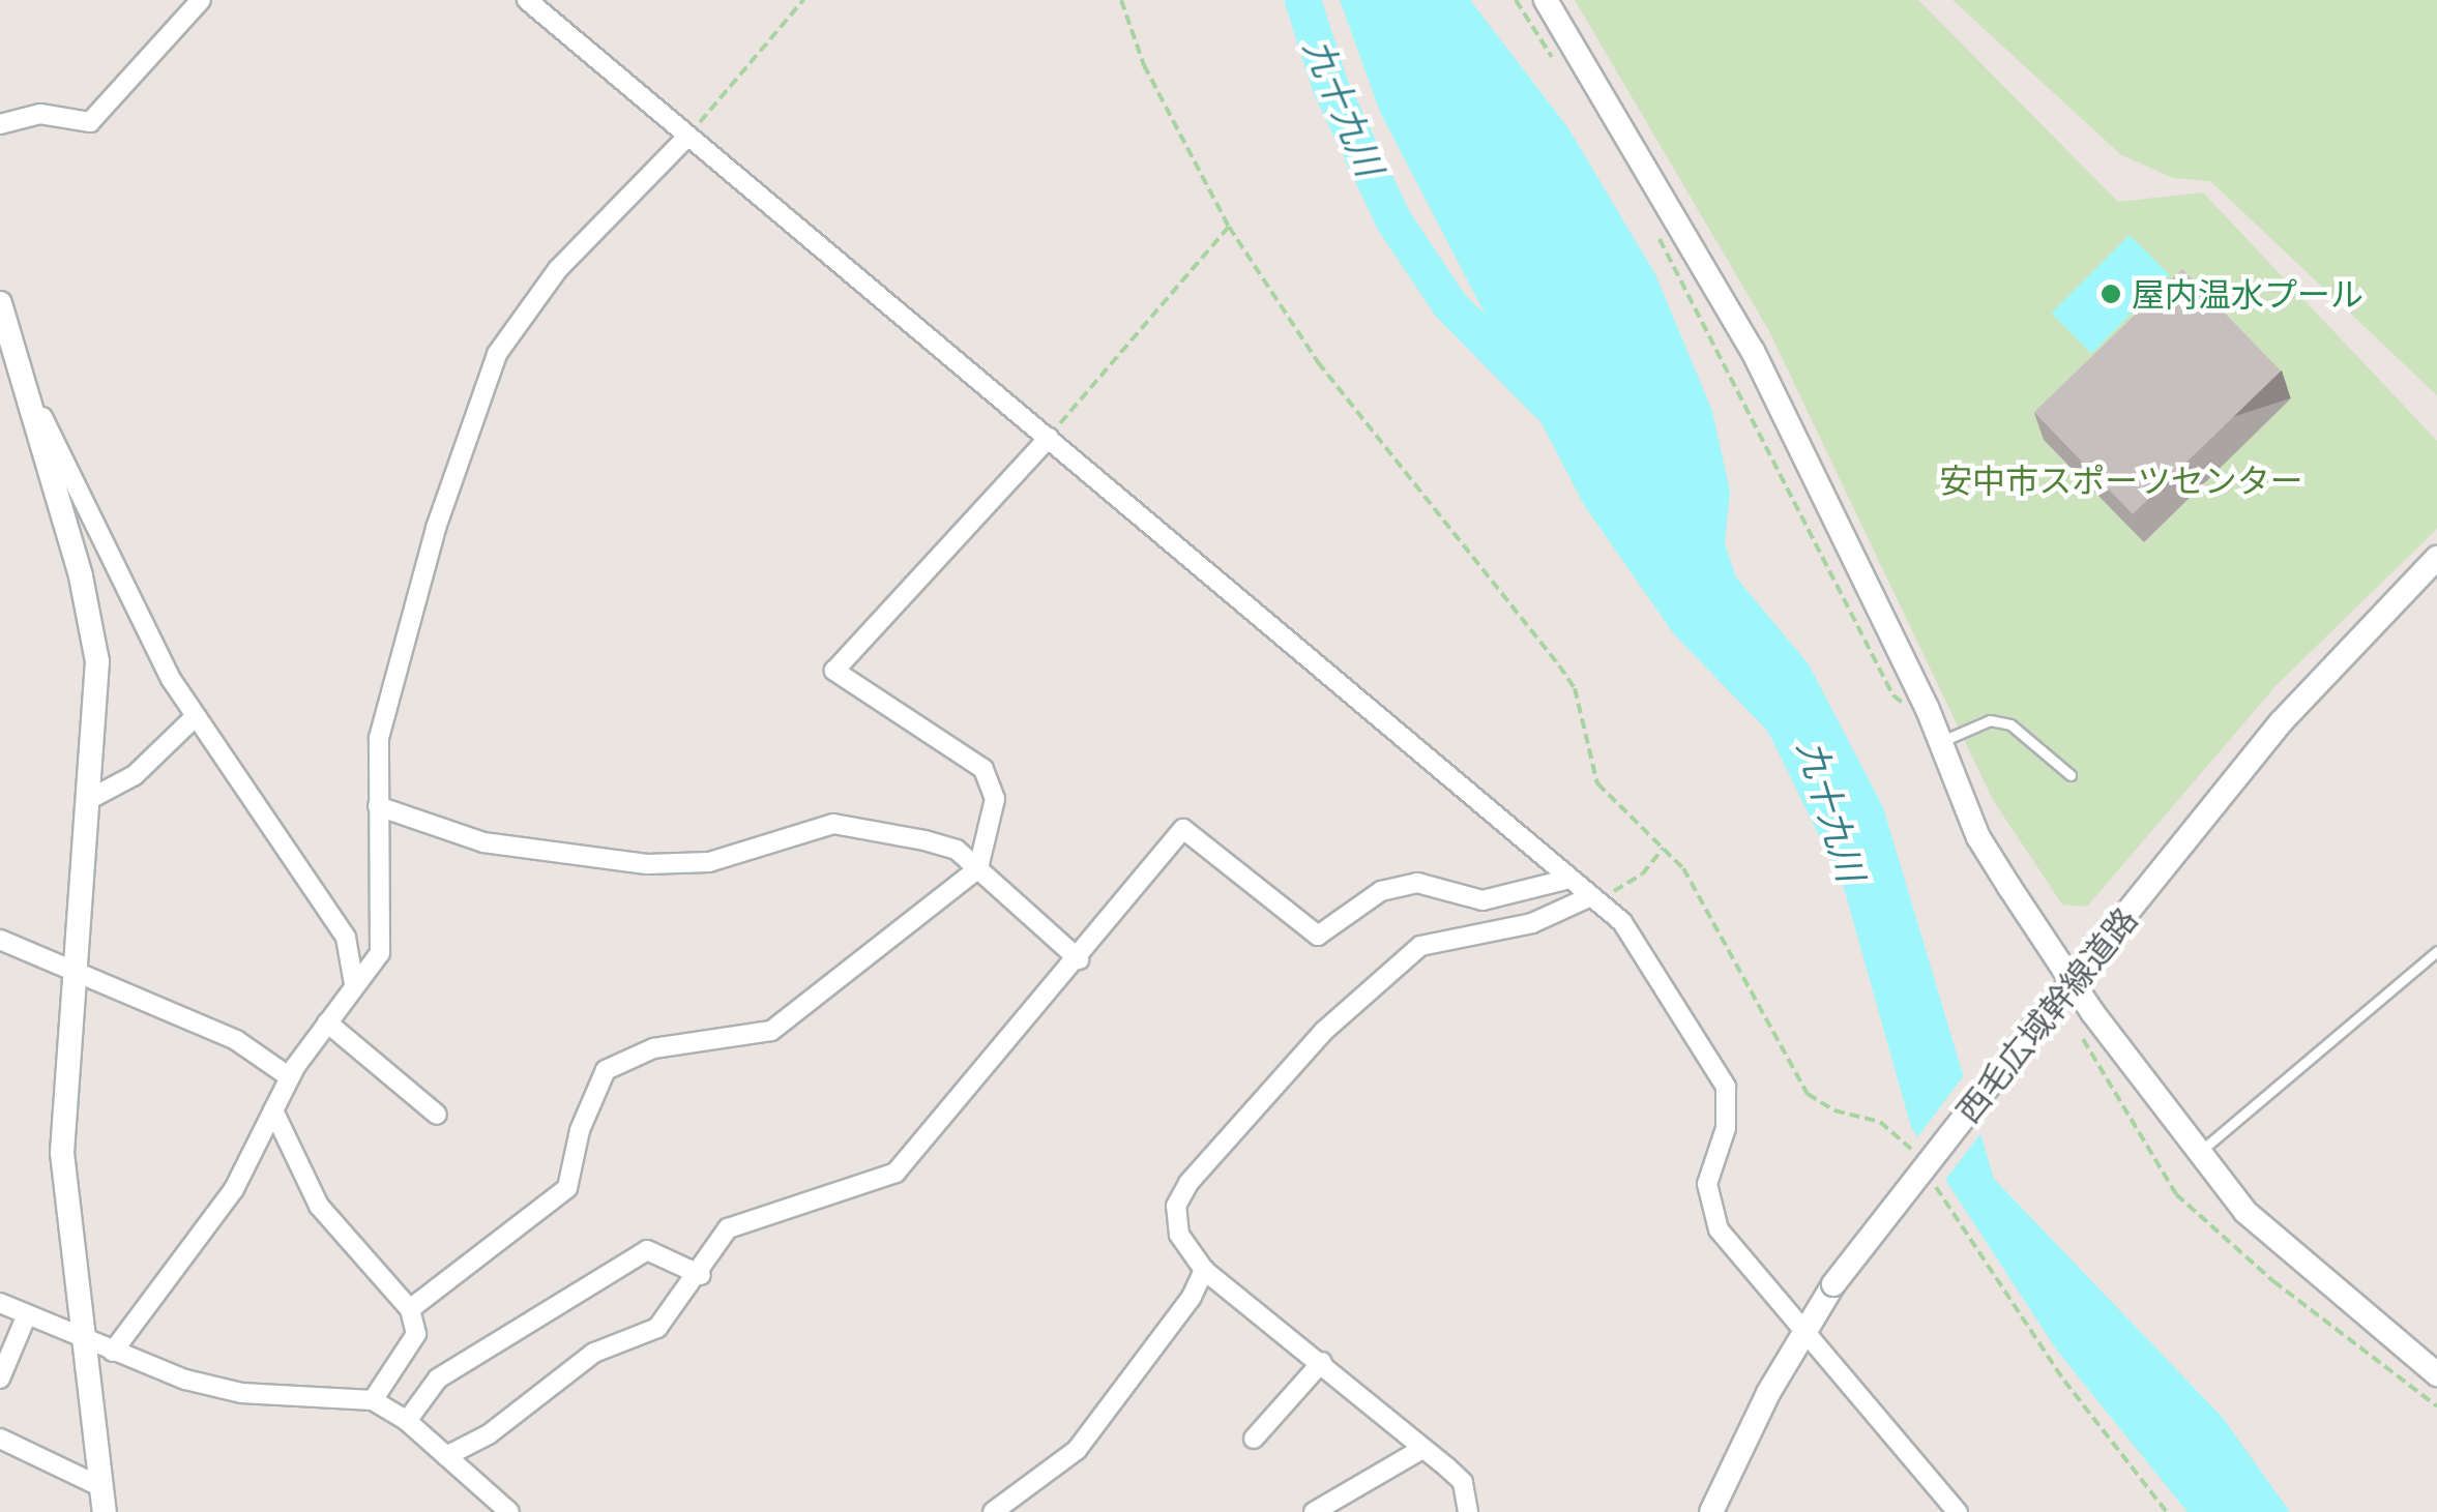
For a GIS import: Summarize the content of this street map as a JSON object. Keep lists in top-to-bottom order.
{
  "streets": {
    "street": ["西毛広域幹線道路"]
  },
  "water": ["九十九川"],
  "parks": ["安中市スポーツセンター"],
  "places": ["屋内温水プール"]
}
